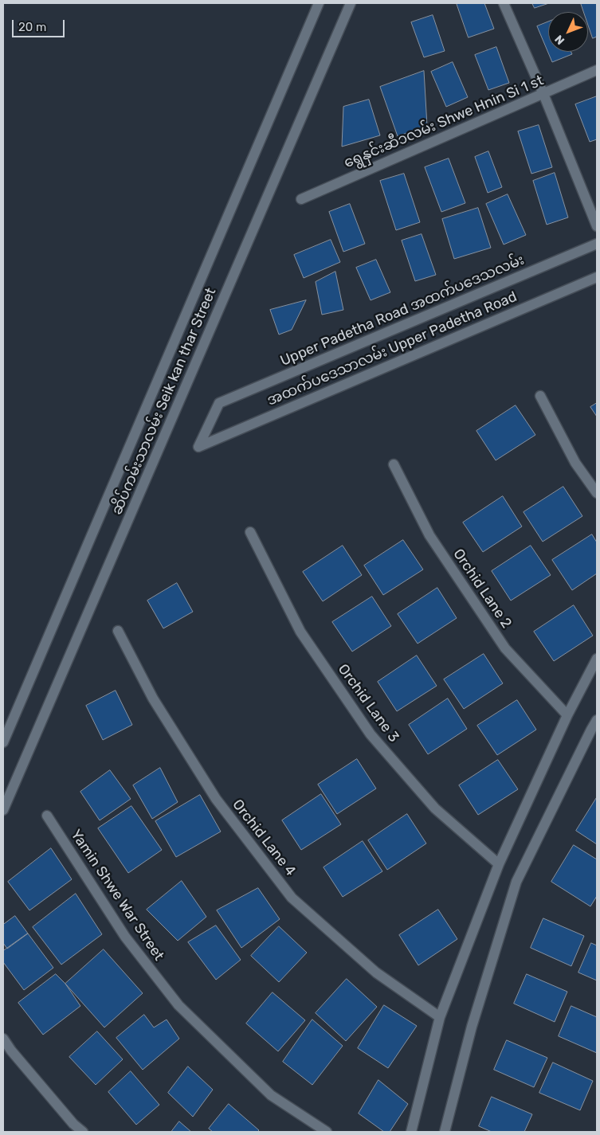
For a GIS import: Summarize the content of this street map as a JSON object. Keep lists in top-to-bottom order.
{
  "streets": {
    "street": [
      "ရွေနှင်းဆီ၁လမ်း Shwe Hnin Si 1 st",
      "Upper Padetha Road အထက်ပဒေသလမ်း",
      "အထက်ပဒေသာလမ်း Upper Padetha Road",
      "ဆိပ်ကမ်းသာလမ်း Seik kan thar Street",
      "Orchid Lane 2",
      "Orchid Lane 3",
      "Orchid Lane 4",
      "Yamin Shwe War Street"
    ]
  },
  "crossings": [
    ["Upper Padetha Road အထက်ပဒေသလမ်း", "အထက်ပဒေသာလမ်း Upper Padetha Road"]
  ],
  "scale_bar": "20 m",
  "north": "bottom left"
}
